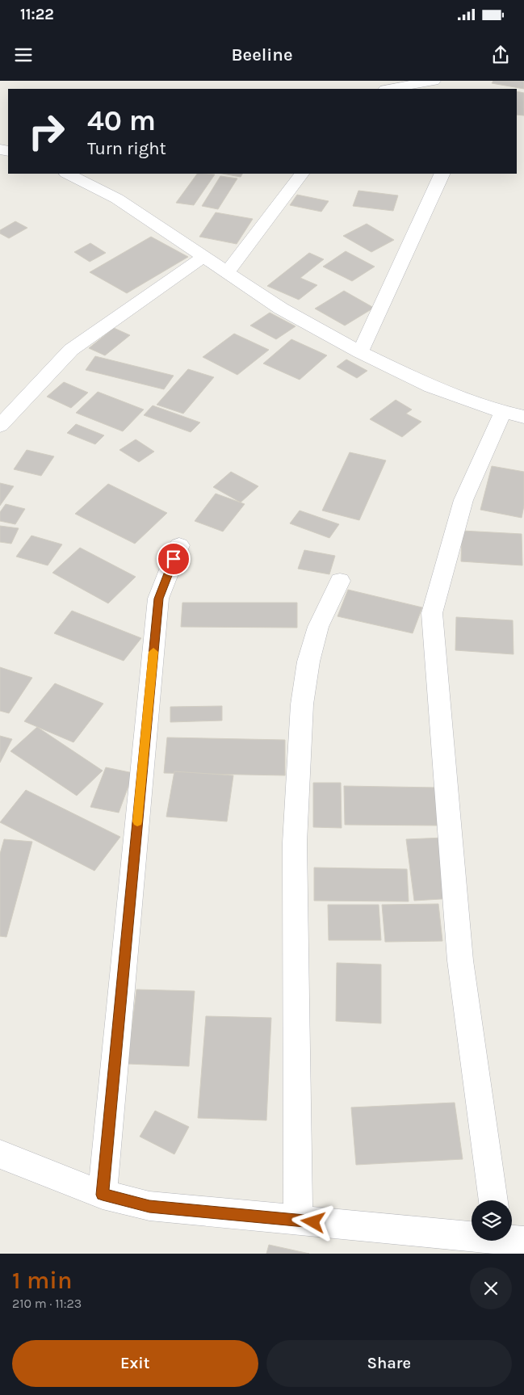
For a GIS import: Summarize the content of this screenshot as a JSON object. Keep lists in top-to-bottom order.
{
  "page": {
    "status": "11:22",
    "header": "Beeline",
    "turn": ["40 m", "Turn right"],
    "heading": ["1 min", "210 m · 11:23"],
    "buttons": ["Exit", "Share"]
  }
}
